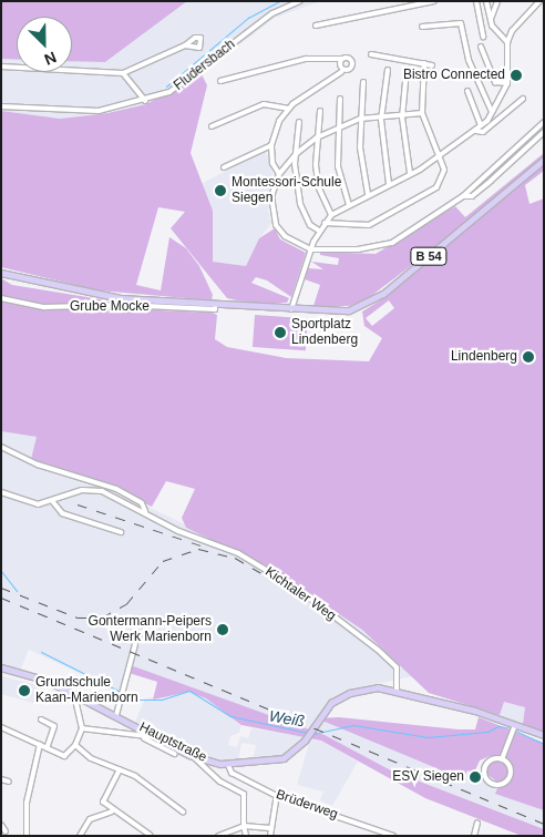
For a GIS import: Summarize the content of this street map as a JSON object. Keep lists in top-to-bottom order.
{
  "streets": {
    "main road": ["B 54", "Hauptstraße"],
    "street": [
      "Fludersbach",
      "Grube Mocke",
      "Kichtaler Weg",
      "Brüderweg"
    ]
  },
  "crossings": [
    ["B 54", "Grube Mocke"],
    ["Kichtaler Weg", "Hauptstraße"],
    ["Hauptstraße", "Brüderweg"]
  ],
  "water": ["Weiß"],
  "places": [
    "Bistro Connected",
    "Montessori-Schule Siegen",
    "Sportplatz Lindenberg",
    "Lindenberg",
    "Gontermann-Peipers Werk Marienborn",
    "Grundschule Kaan-Marienborn",
    "ESV Siegen"
  ],
  "north": "bottom right"
}
